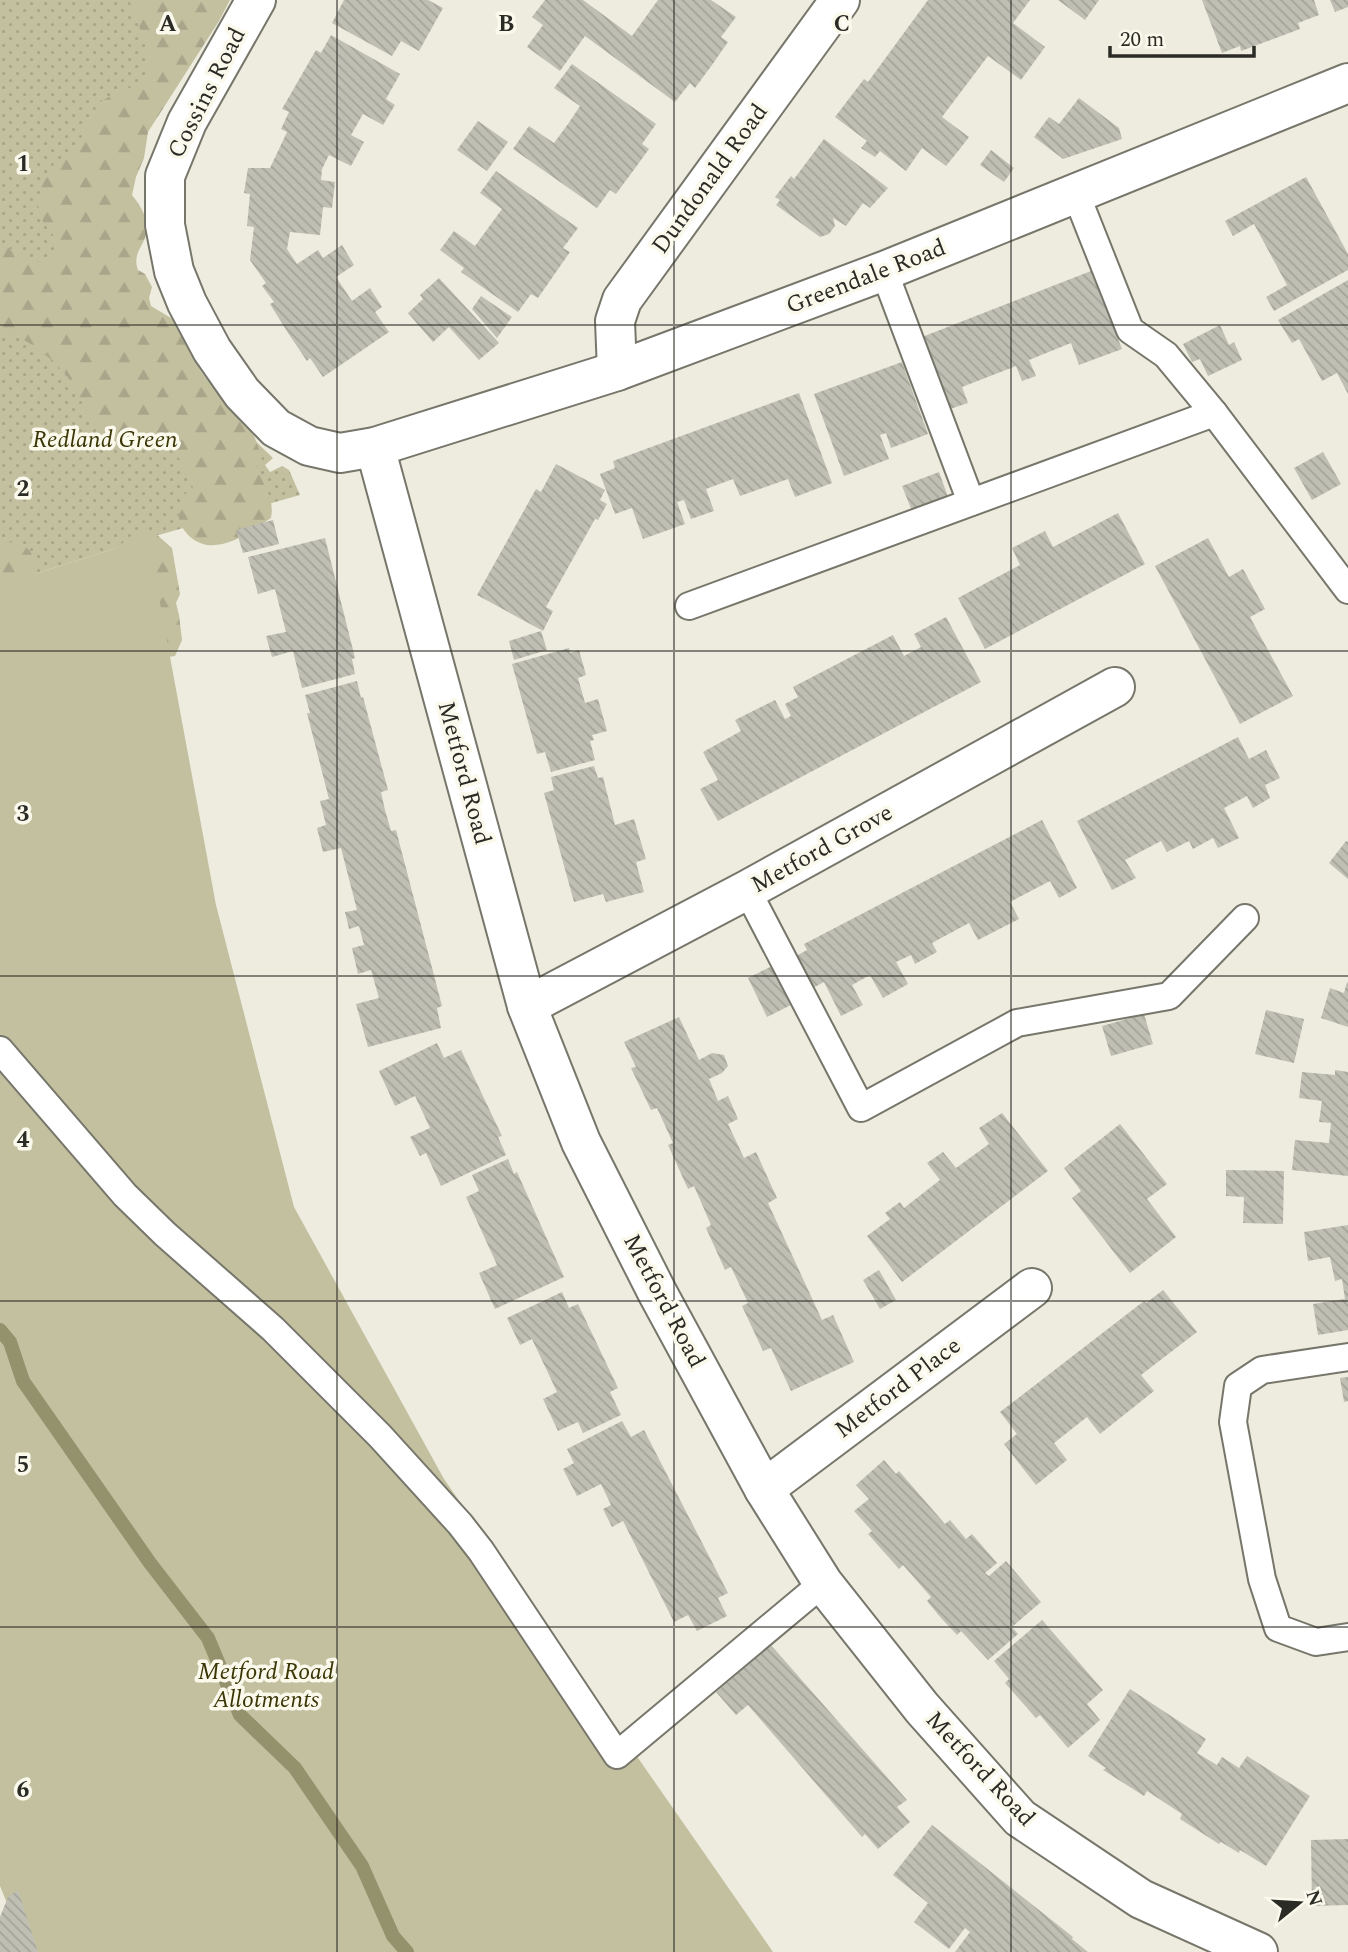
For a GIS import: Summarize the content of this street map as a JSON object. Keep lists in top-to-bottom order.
{
  "streets": {
    "street": [
      "Cossins Road",
      "Dundonald Road",
      "Greendale Road",
      "Metford Road",
      "Metford Grove",
      "Metford Place"
    ]
  },
  "crossings": [
    ["Cossins Road", "Greendale Road"],
    ["Cossins Road", "Metford Road"],
    ["Dundonald Road", "Greendale Road"],
    ["Greendale Road", "Metford Road"],
    ["Metford Road", "Metford Grove"],
    ["Metford Road", "Metford Place"]
  ],
  "parks": ["Redland Green", "Metford Road Allotments"],
  "scale_bar": "20 m",
  "north": "right",
  "grid": {
    "columns": ["A", "B", "C"],
    "rows": [
      "1",
      "2",
      "3",
      "4",
      "5",
      "6"
    ]
  }
}
